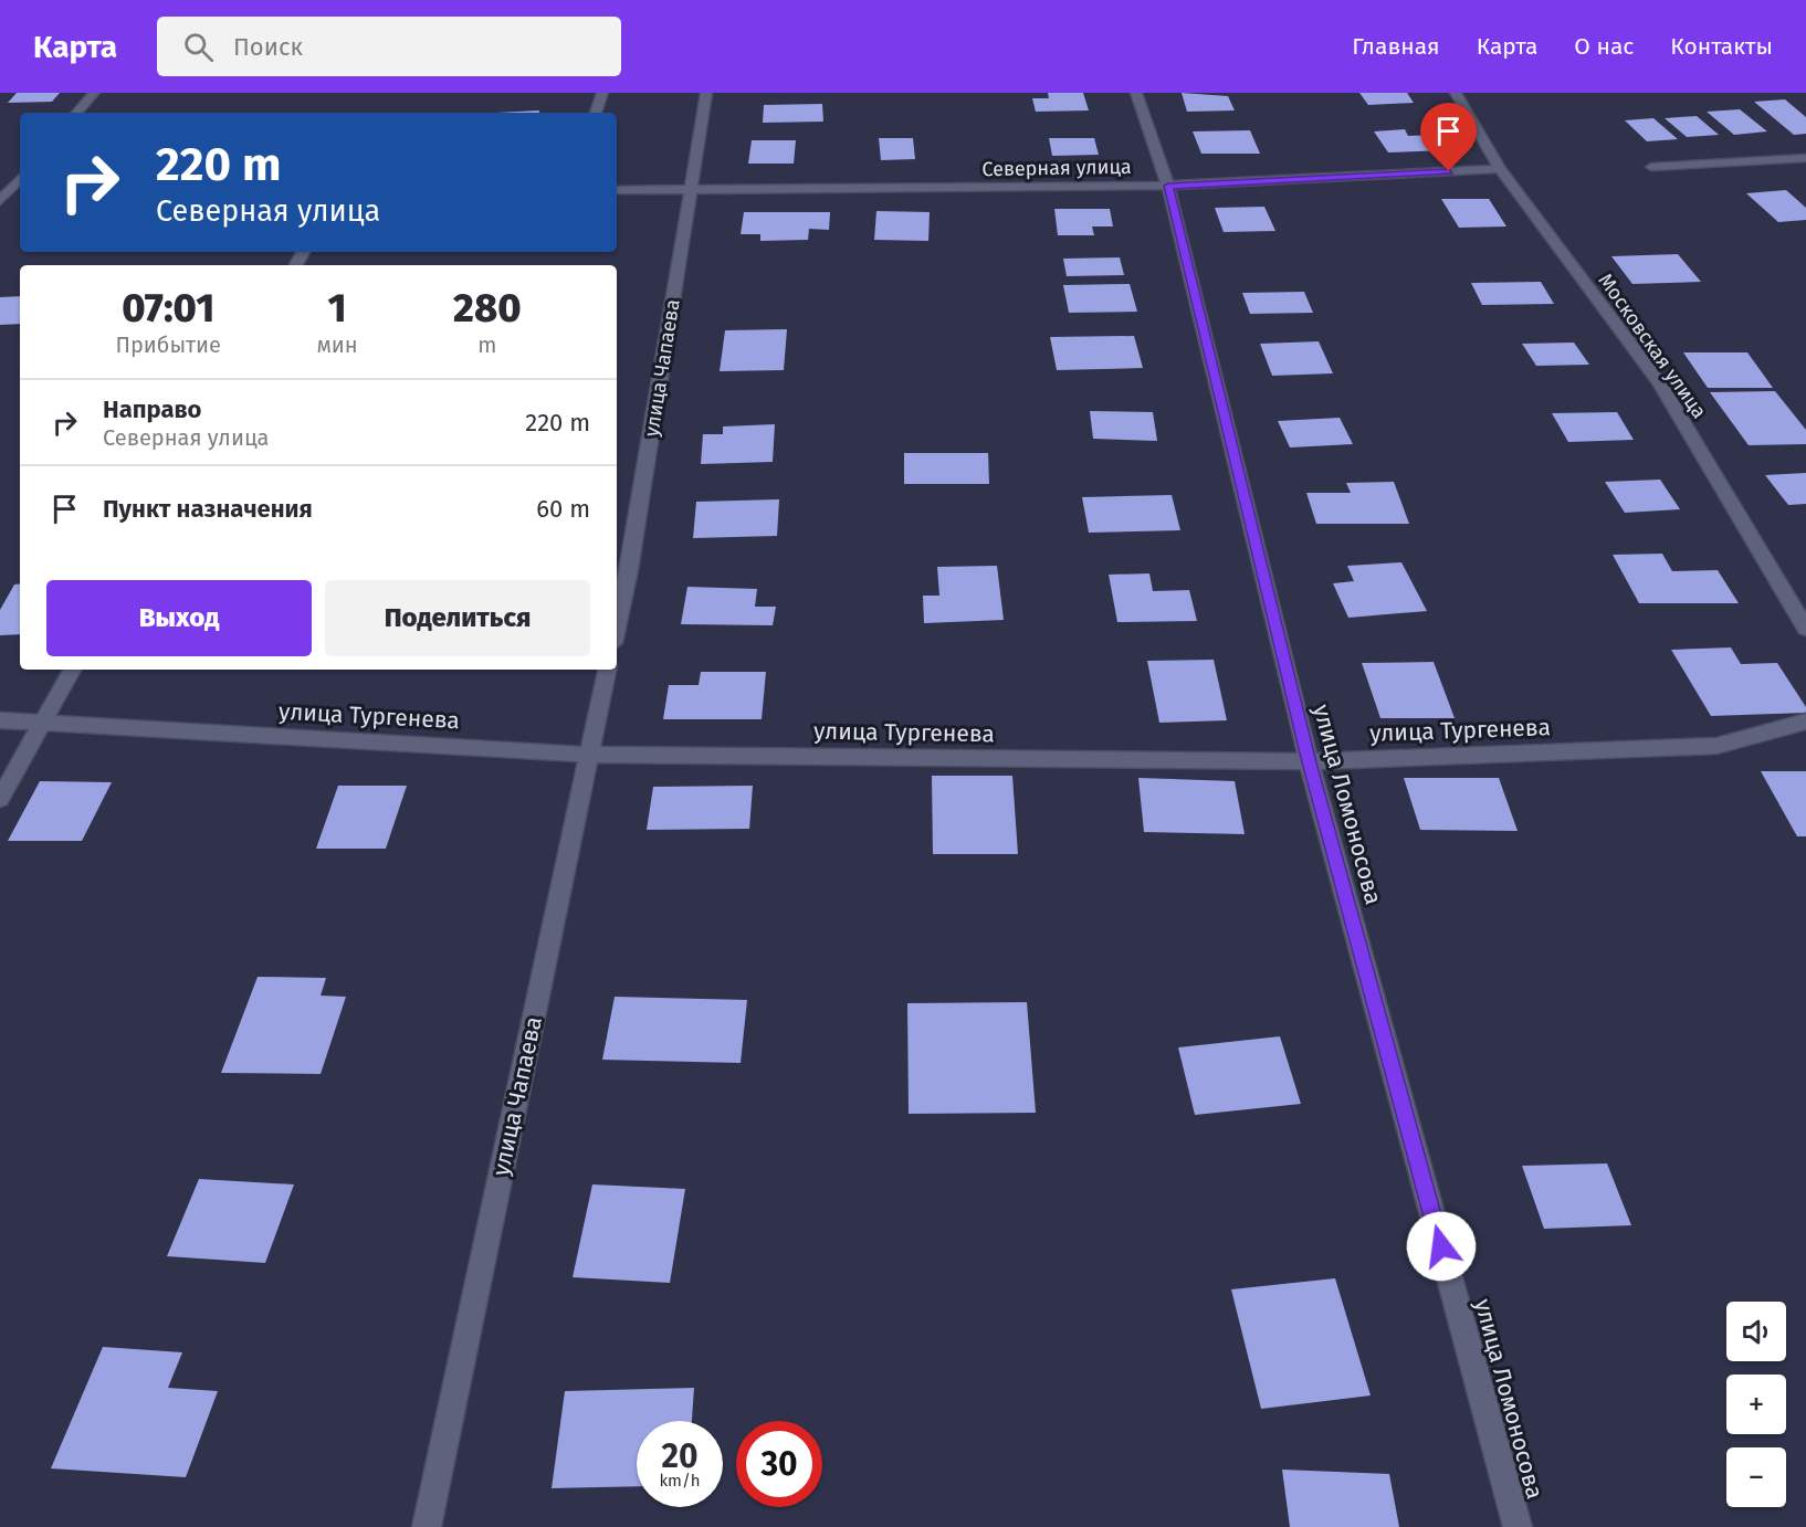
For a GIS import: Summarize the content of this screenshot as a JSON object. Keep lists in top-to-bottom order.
{
  "streets": {
    "street": [
      "Северная улица",
      "Московская улица",
      "улица Чапаева",
      "улица Тургенева",
      "улица Ломоносова"
    ]
  },
  "crossings": [
    ["Северная улица", "Московская улица"],
    ["Северная улица", "улица Чапаева"],
    ["Северная улица", "улица Ломоносова"],
    ["улица Чапаева", "улица Тургенева"],
    ["улица Тургенева", "улица Ломоносова"]
  ],
  "page": {
    "header": "Карта",
    "search": "Поиск",
    "nav": [
      "Главная",
      "Карта",
      "О нас",
      "Контакты"
    ],
    "turn": ["220 m", "Северная улица"],
    "eta": [
      "07:01",
      "Прибытие",
      "1",
      "мин",
      "280",
      "m"
    ],
    "list": [
      {
        "name": "Направо",
        "note": "Северная улица",
        "value": "220 m"
      },
      {
        "name": "Пункт назначения",
        "value": "60 m"
      }
    ],
    "buttons": ["Выход", "Поделиться"],
    "map_buttons": ["+", "−"],
    "speed": "20 km/h",
    "limit": "30"
  }
}
